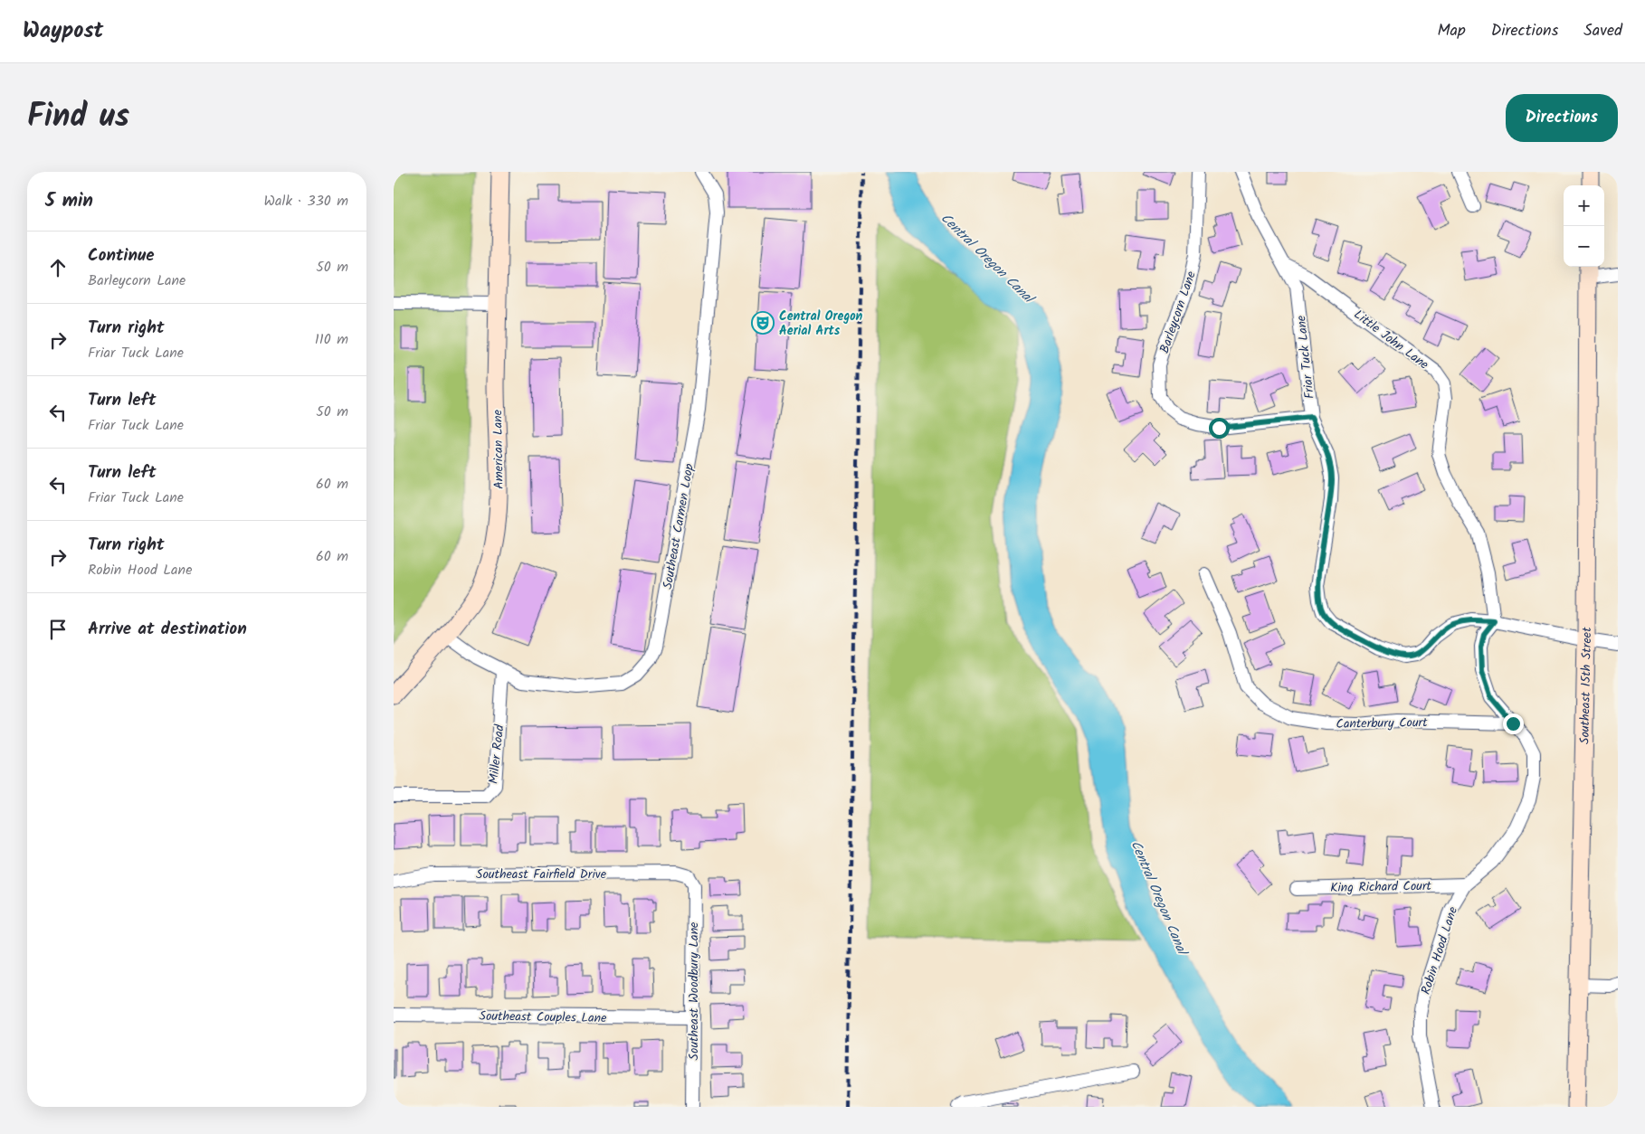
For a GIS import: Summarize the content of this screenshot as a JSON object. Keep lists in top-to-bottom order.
{
  "streets": {
    "main road": ["American Lane", "Southeast 15th Street"],
    "street": [
      "Barleycorn Lane",
      "Little John Lane",
      "Friar Tuck Lane",
      "Southeast Carmen Loop",
      "Canterbury Court",
      "Miller Road",
      "Southeast Fairfield Drive",
      "King Richard Court",
      "Robin Hood Lane",
      "Southeast Woodbury Lane",
      "Southeast Couples Lane"
    ]
  },
  "crossings": [
    ["Barleycorn Lane", "Friar Tuck Lane"],
    ["Little John Lane", "Friar Tuck Lane"],
    ["Little John Lane", "Robin Hood Lane"],
    ["Friar Tuck Lane", "Southeast 15th Street"],
    ["Friar Tuck Lane", "Robin Hood Lane"],
    ["American Lane", "Southeast Carmen Loop"],
    ["Southeast Carmen Loop", "Miller Road"],
    ["Canterbury Court", "Robin Hood Lane"],
    ["Southeast Fairfield Drive", "Southeast Woodbury Lane"],
    ["King Richard Court", "Robin Hood Lane"],
    ["Southeast Woodbury Lane", "Southeast Couples Lane"]
  ],
  "water": ["Central Oregon Canal"],
  "places": {
    "theatre": ["Central Oregon Aerial Arts"]
  },
  "page": {
    "header": "Waypost",
    "nav": ["Map", "Directions", "Saved"],
    "title": "Find us",
    "buttons": "Directions",
    "heading": ["5 min", "Walk · 330 m"],
    "map_buttons": ["+", "−"],
    "list": [
      ["Continue", "Barleycorn Lane", "50 m"],
      ["Turn right", "Friar Tuck Lane", "110 m"],
      ["Turn left", "Friar Tuck Lane", "50 m"],
      ["Turn left", "Friar Tuck Lane", "60 m"],
      ["Turn right", "Robin Hood Lane", "60 m"],
      "Arrive at destination"
    ]
  }
}
